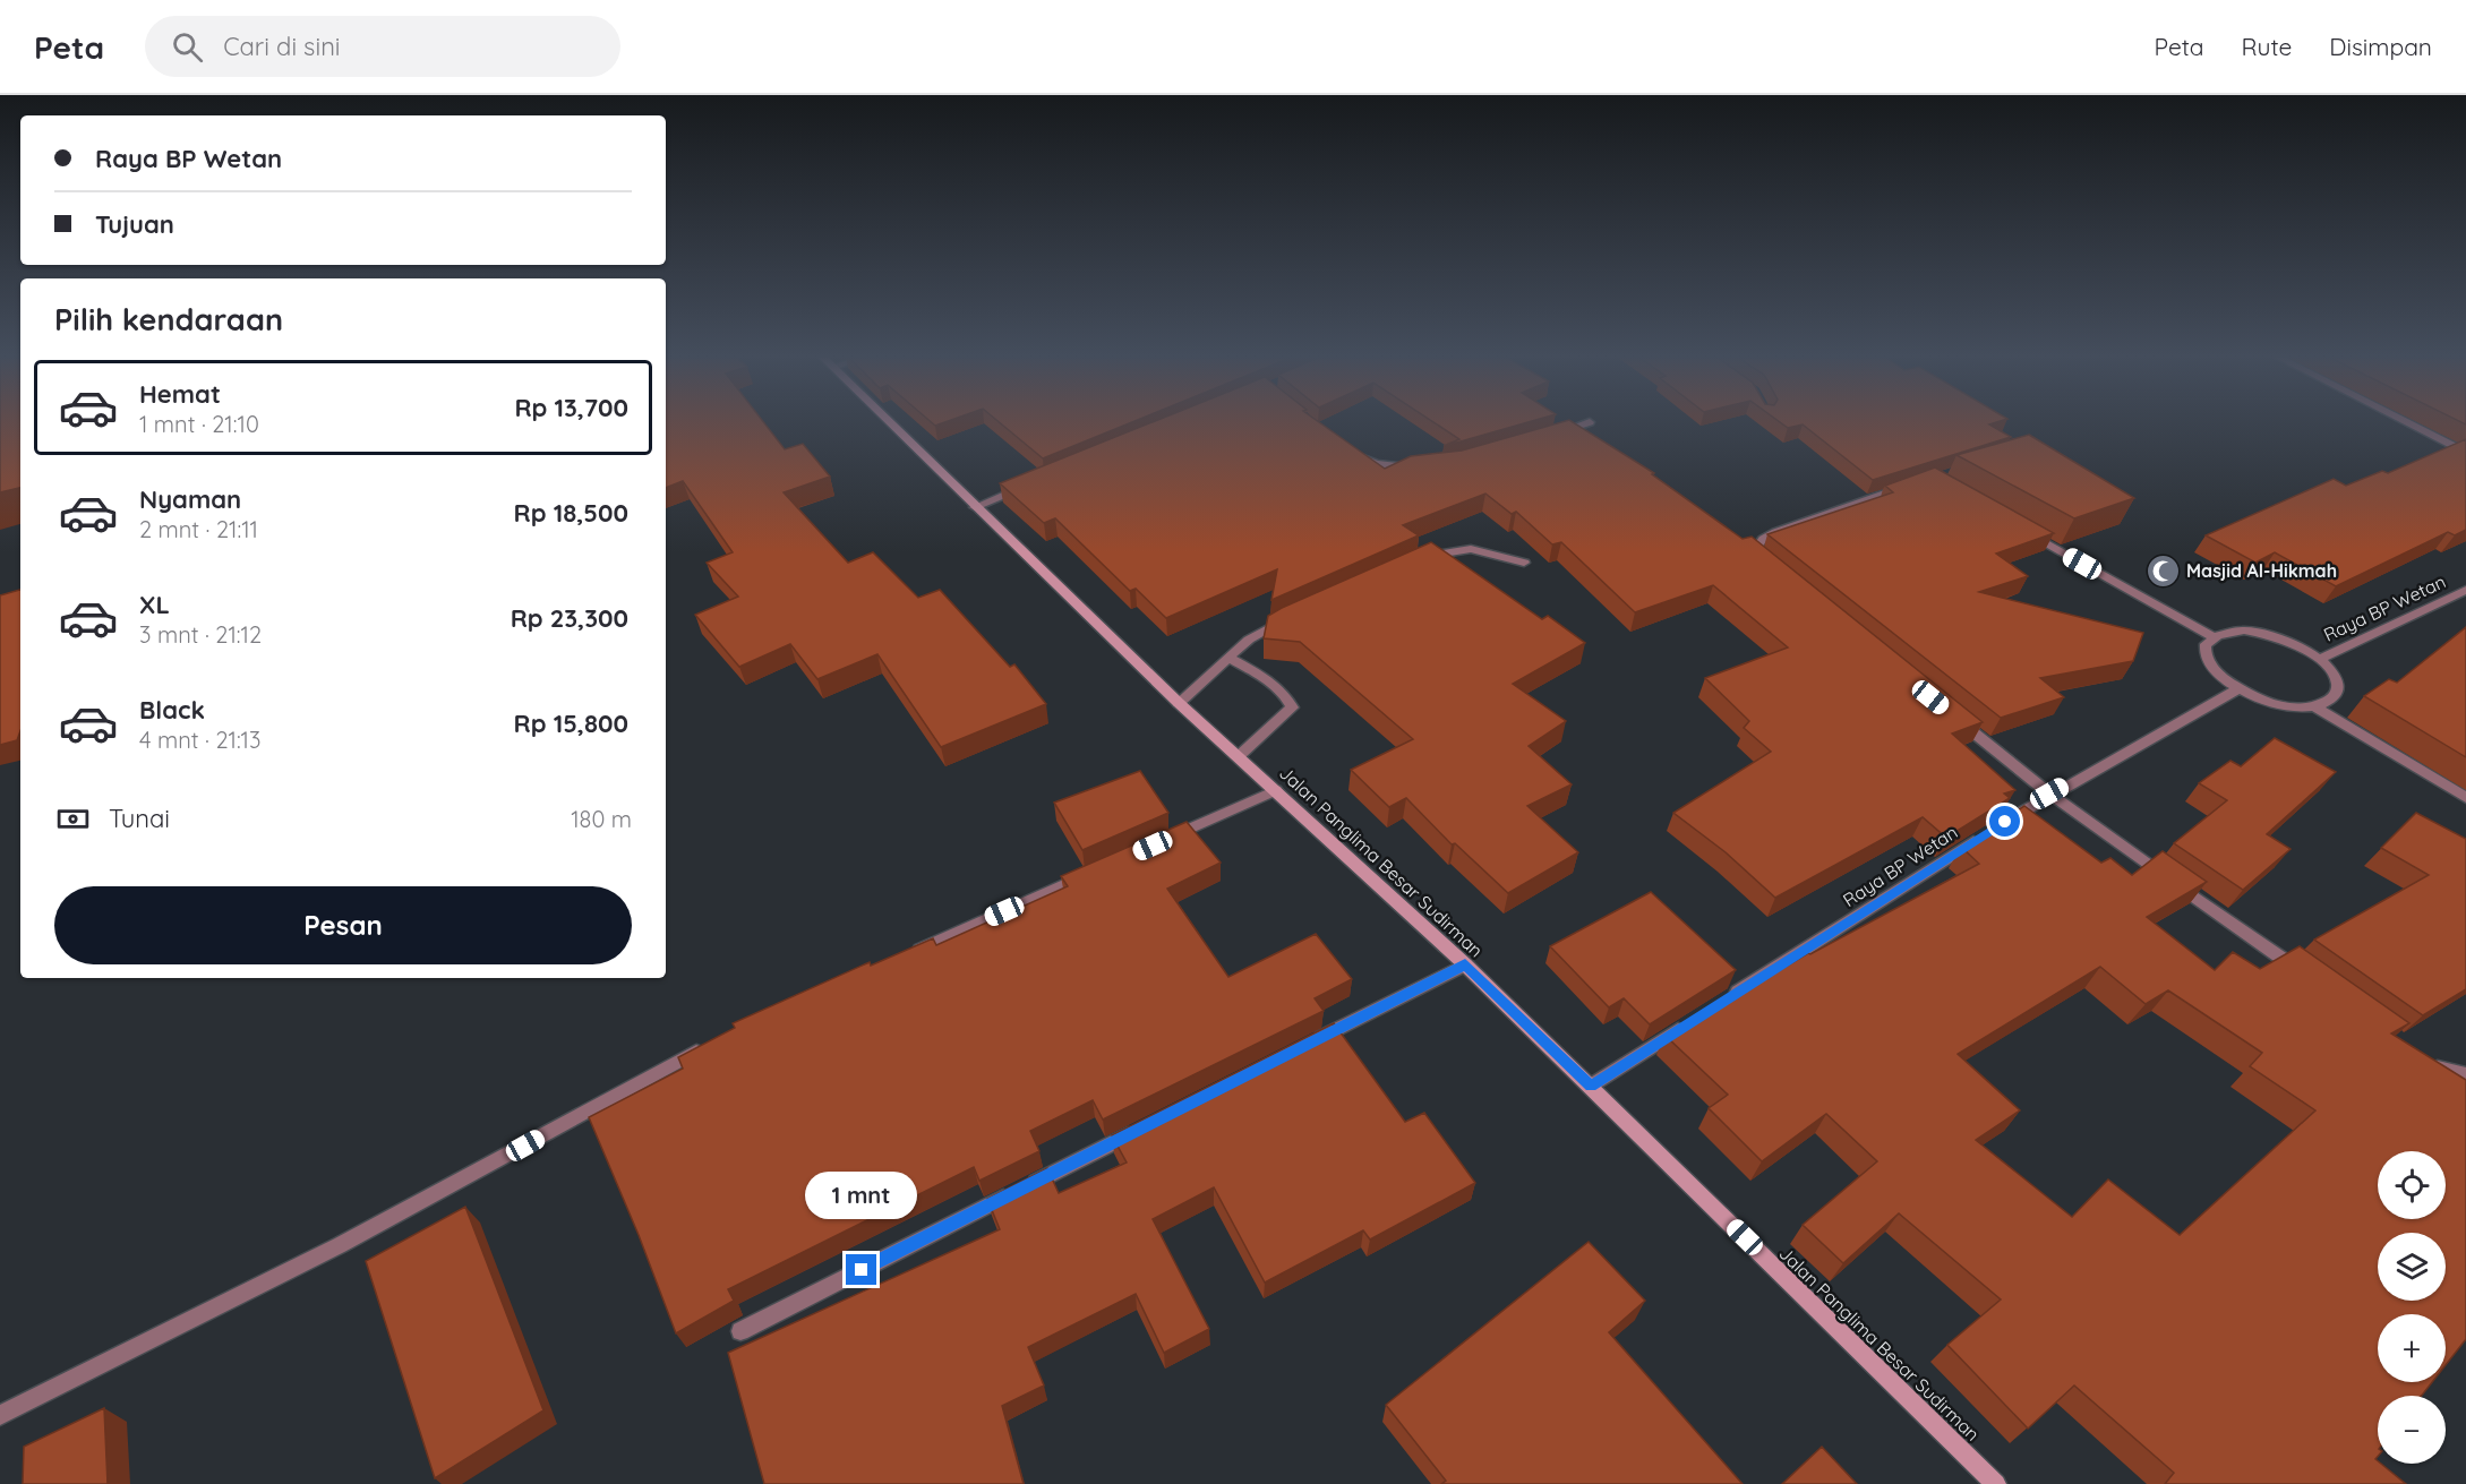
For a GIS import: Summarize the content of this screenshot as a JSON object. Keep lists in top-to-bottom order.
{
  "streets": {
    "main road": ["Jalan Panglima Besar Sudirman"],
    "street": ["Raya BP Wetan"]
  },
  "places": {
    "mosque": ["Masjid Al-Hikmah"]
  },
  "page": {
    "header": "Peta",
    "search": "Cari di sini",
    "nav": ["Peta", "Rute", "Disimpan"],
    "banner": ["Raya BP Wetan", "Tujuan"],
    "heading": "Pilih kendaraan",
    "list": [
      {
        "name": "Hemat",
        "note": "1 mnt · 21:10",
        "value": "Rp 13,700"
      },
      {
        "name": "Nyaman",
        "note": "2 mnt · 21:11",
        "value": "Rp 18,500"
      },
      {
        "name": "XL",
        "note": "3 mnt · 21:12",
        "value": "Rp 23,300"
      },
      {
        "name": "Black",
        "note": "4 mnt · 21:13",
        "value": "Rp 15,800"
      }
    ],
    "pay": ["Tunai", "180 m"],
    "buttons": "Pesan",
    "map_buttons": ["+", "−"],
    "bubble": "1 mnt"
  }
}
